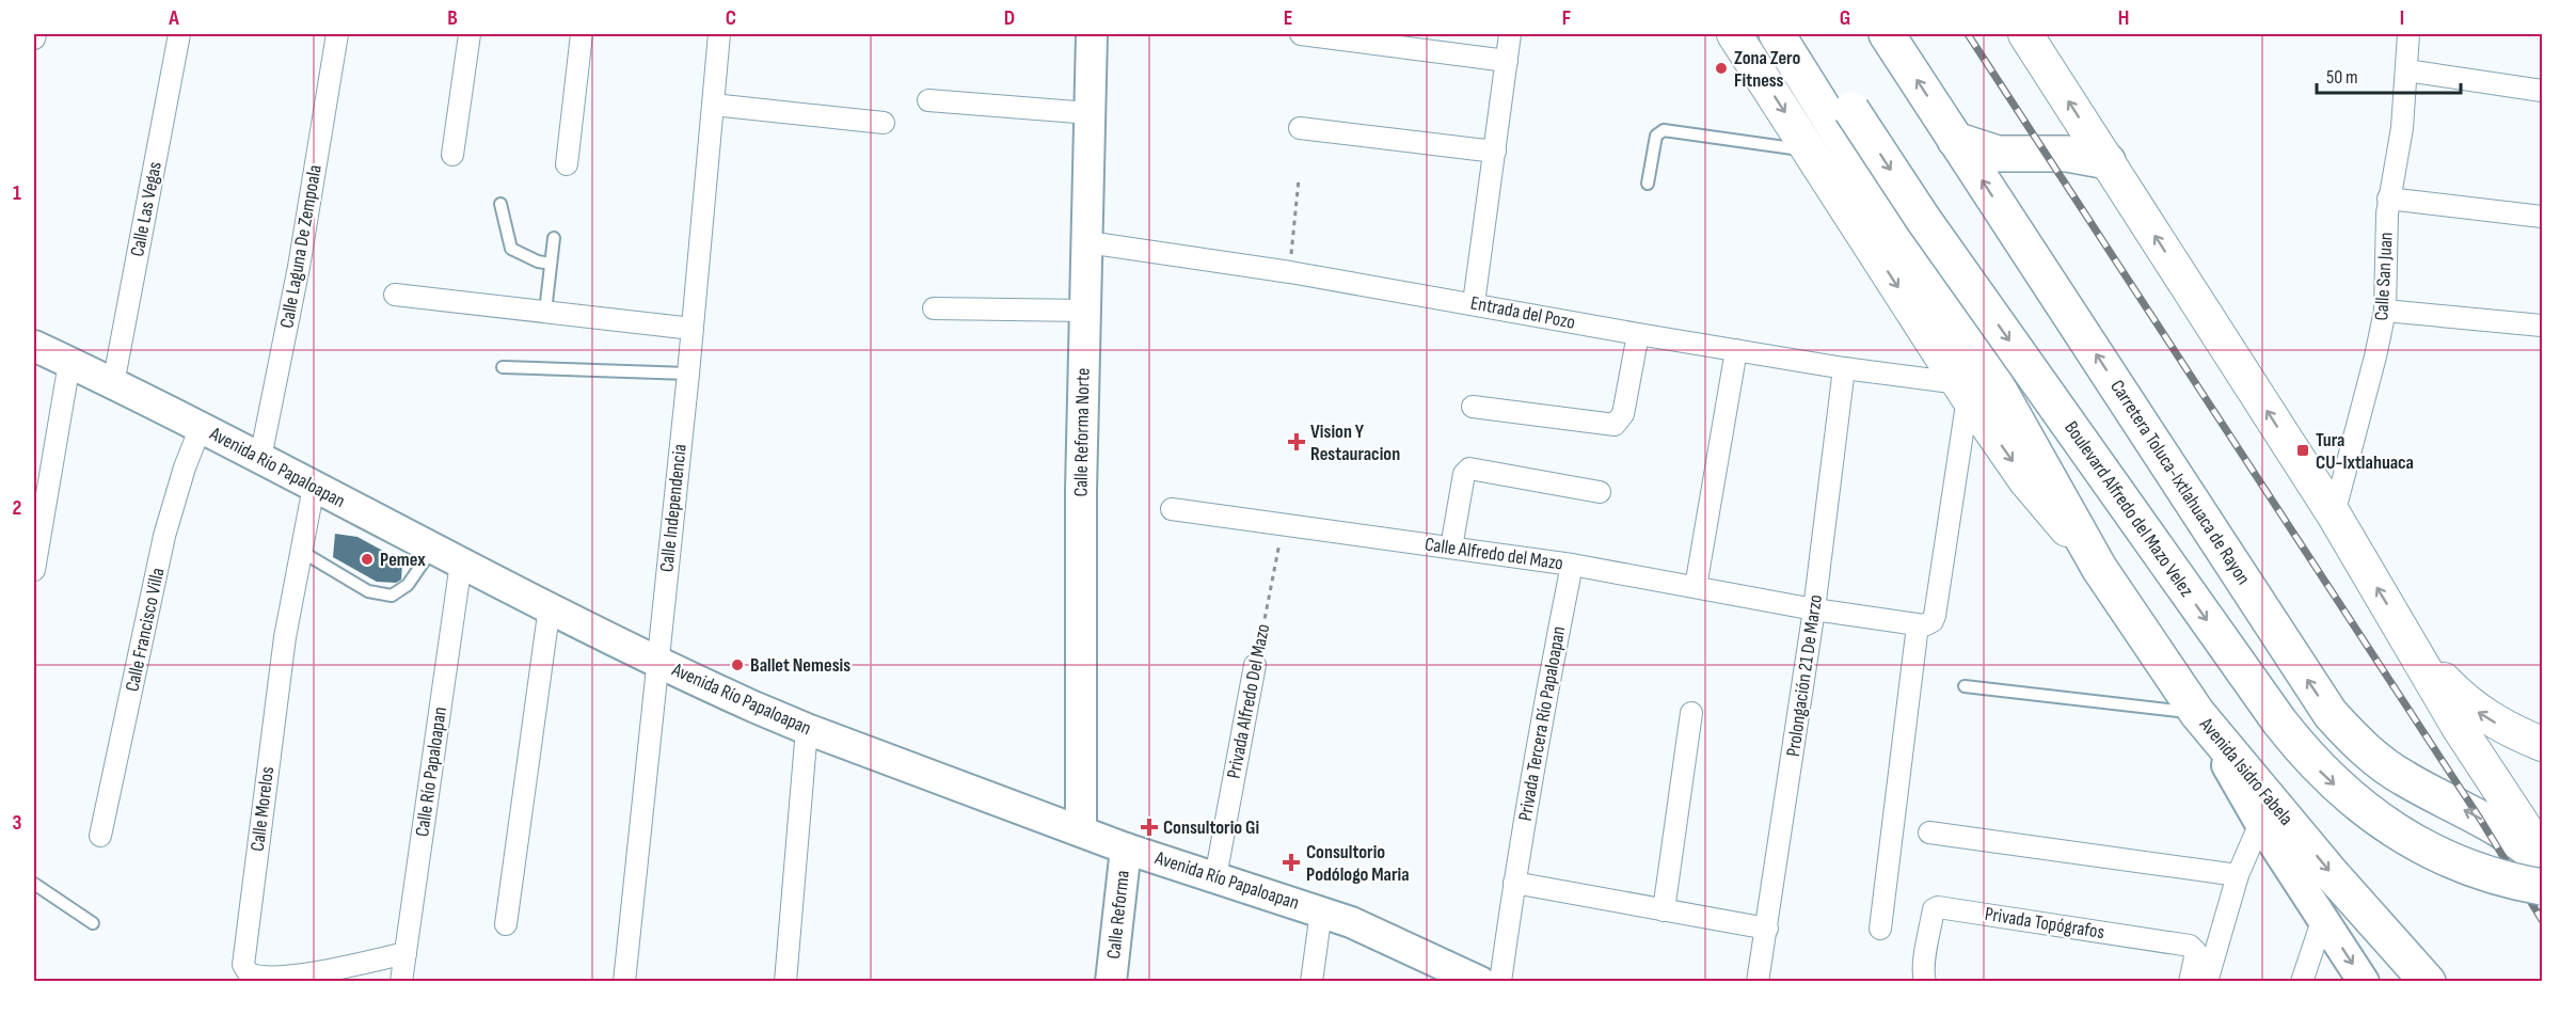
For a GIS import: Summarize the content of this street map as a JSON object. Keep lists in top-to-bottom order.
{
  "streets": {
    "highway": ["Carretera Toluca-Ixtlahuaca de Rayon", "Boulevard Alfredo del Mazo Velez", "Avenida Isidro Fabela"],
    "main road": ["Calle Reforma Norte", "Avenida Río Papaloapan", "Calle Reforma"],
    "street": [
      "Calle Las Vegas",
      "Calle Laguna De Zempoala",
      "Calle San Juan",
      "Entrada del Pozo",
      "Calle Independencia",
      "Calle Alfredo del Mazo",
      "Calle Francisco Villa",
      "Prolongación 21 De Marzo",
      "Privada Alfredo Del Mazo",
      "Privada Tercera Río Papaloapan",
      "Calle Río Papaloapan",
      "Calle Morelos",
      "Privada Topógrafos"
    ]
  },
  "crossings": [
    ["Calle Las Vegas", "Avenida Río Papaloapan"],
    ["Calle Laguna De Zempoala", "Avenida Río Papaloapan"],
    ["Entrada del Pozo", "Calle Reforma Norte"],
    ["Entrada del Pozo", "Prolongación 21 De Marzo"],
    ["Calle Reforma Norte", "Avenida Río Papaloapan"],
    ["Avenida Río Papaloapan", "Calle Independencia"],
    ["Avenida Río Papaloapan", "Calle Francisco Villa"],
    ["Avenida Río Papaloapan", "Privada Alfredo Del Mazo"],
    ["Avenida Río Papaloapan", "Calle Río Papaloapan"],
    ["Avenida Río Papaloapan", "Calle Morelos"],
    ["Avenida Río Papaloapan", "Calle Reforma"],
    ["Calle Alfredo del Mazo", "Prolongación 21 De Marzo"],
    ["Calle Alfredo del Mazo", "Privada Alfredo Del Mazo"],
    ["Calle Alfredo del Mazo", "Privada Tercera Río Papaloapan"],
    ["Calle Río Papaloapan", "Calle Morelos"]
  ],
  "places": {
    "other": ["Zona Zero Fitness", "Pemex", "Ballet Nemesis"],
    "health": ["Vision Y Restauracion", "Consultorio Gi", "Consultorio Podólogo Maria"],
    "transit": ["Tura CU-Ixtlahuaca"]
  },
  "scale_bar": "50 m",
  "grid": {
    "columns": [
      "A",
      "B",
      "C",
      "D",
      "E",
      "F",
      "G",
      "H",
      "I"
    ],
    "rows": ["1", "2", "3"]
  }
}
